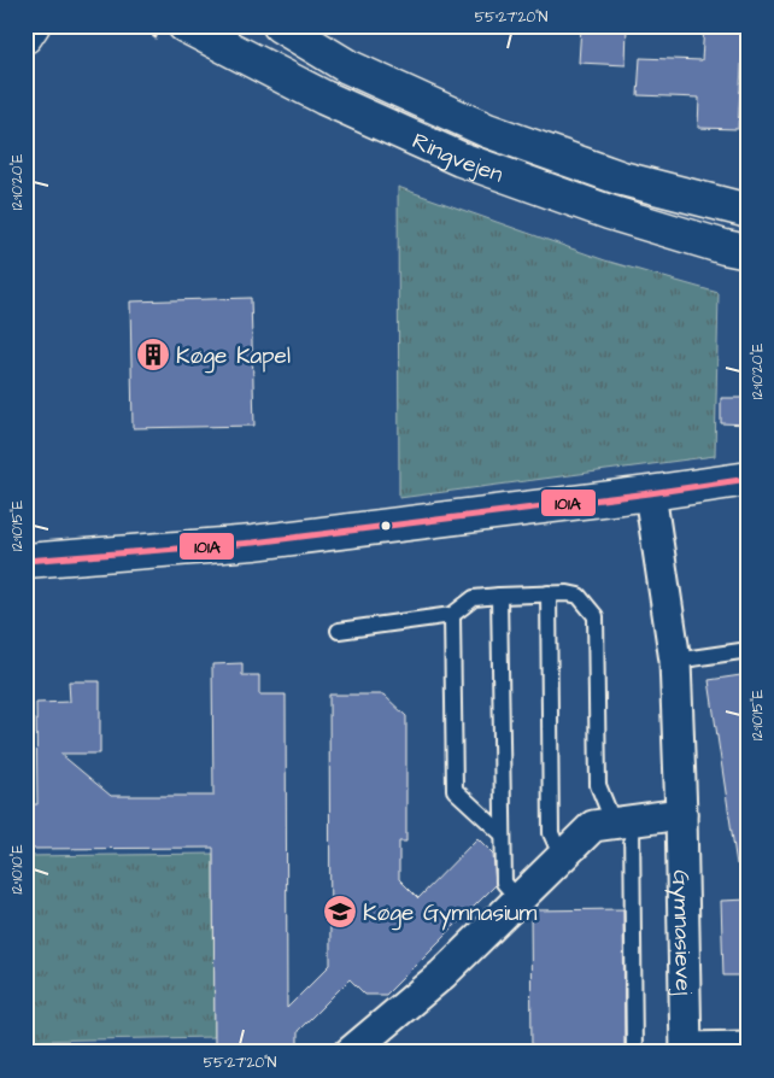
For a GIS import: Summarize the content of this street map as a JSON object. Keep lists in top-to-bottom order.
{
  "streets": {
    "main road": ["Ringvejen"],
    "street": ["Gymnasievej"]
  },
  "places": {
    "building": ["Køge Kapel"],
    "school or university": ["Køge Gymnasium"]
  },
  "lines": ["transit line 101A"],
  "coordinates": [
    "55°27'20\"N",
    "12°10'20\"E",
    "12°10'15\"E",
    "12°10'10\"E"
  ]
}
